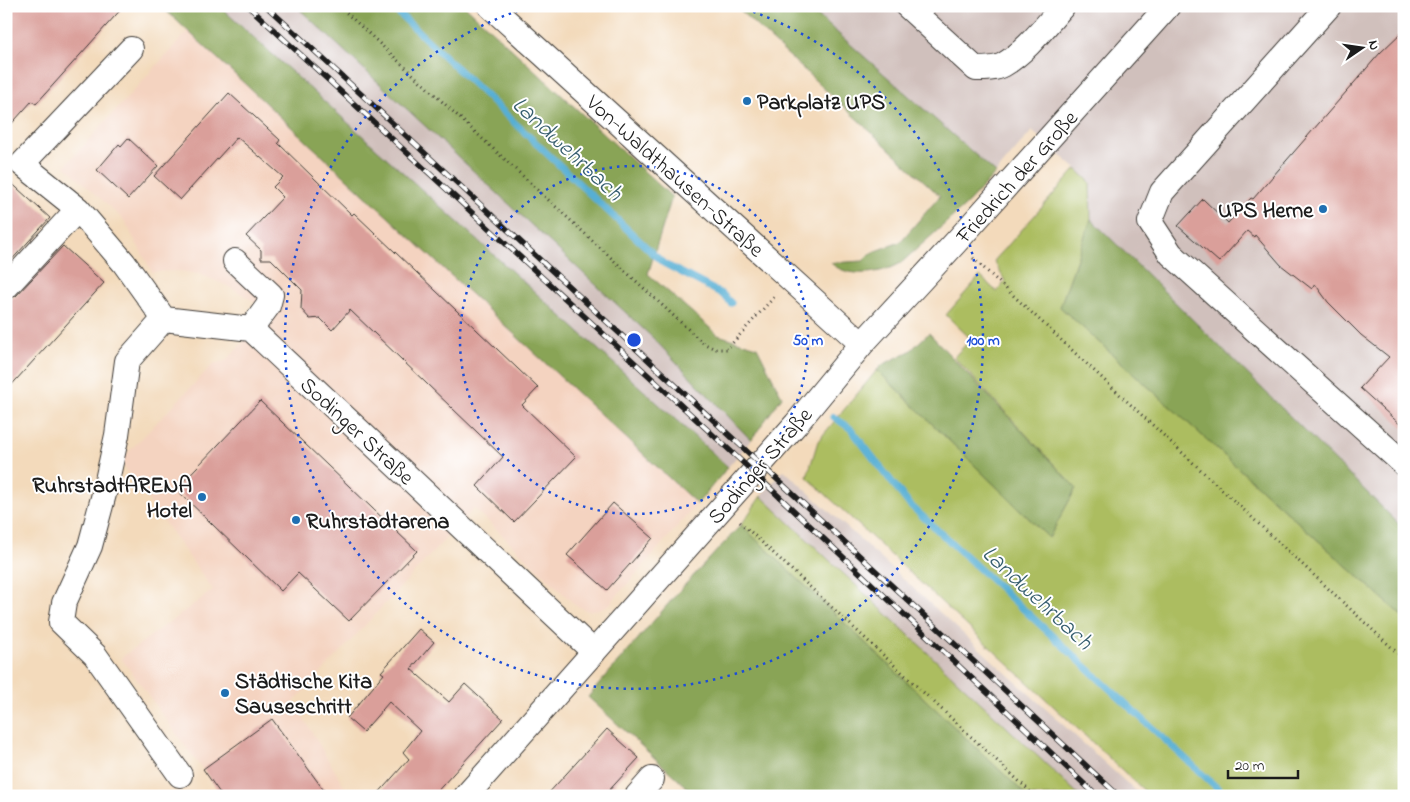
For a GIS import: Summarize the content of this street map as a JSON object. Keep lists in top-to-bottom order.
{
  "streets": {
    "street": ["Von-Waldthausen-Straße", "Friedrich der Große", "Sodinger Straße"]
  },
  "crossings": [
    ["Von-Waldthausen-Straße", "Friedrich der Große"],
    ["Von-Waldthausen-Straße", "Sodinger Straße"],
    ["Friedrich der Große", "Sodinger Straße"]
  ],
  "water": ["Landwehrbach"],
  "places": [
    "Parkplatz UPS",
    "UPS Herne",
    "RuhrstadtARENA Hotel",
    "Ruhrstadtarena",
    "Städtische Kita Sauseschritt"
  ],
  "scale_bar": "20 m",
  "north": "right",
  "rings": ["50 m", "100 m"]
}
